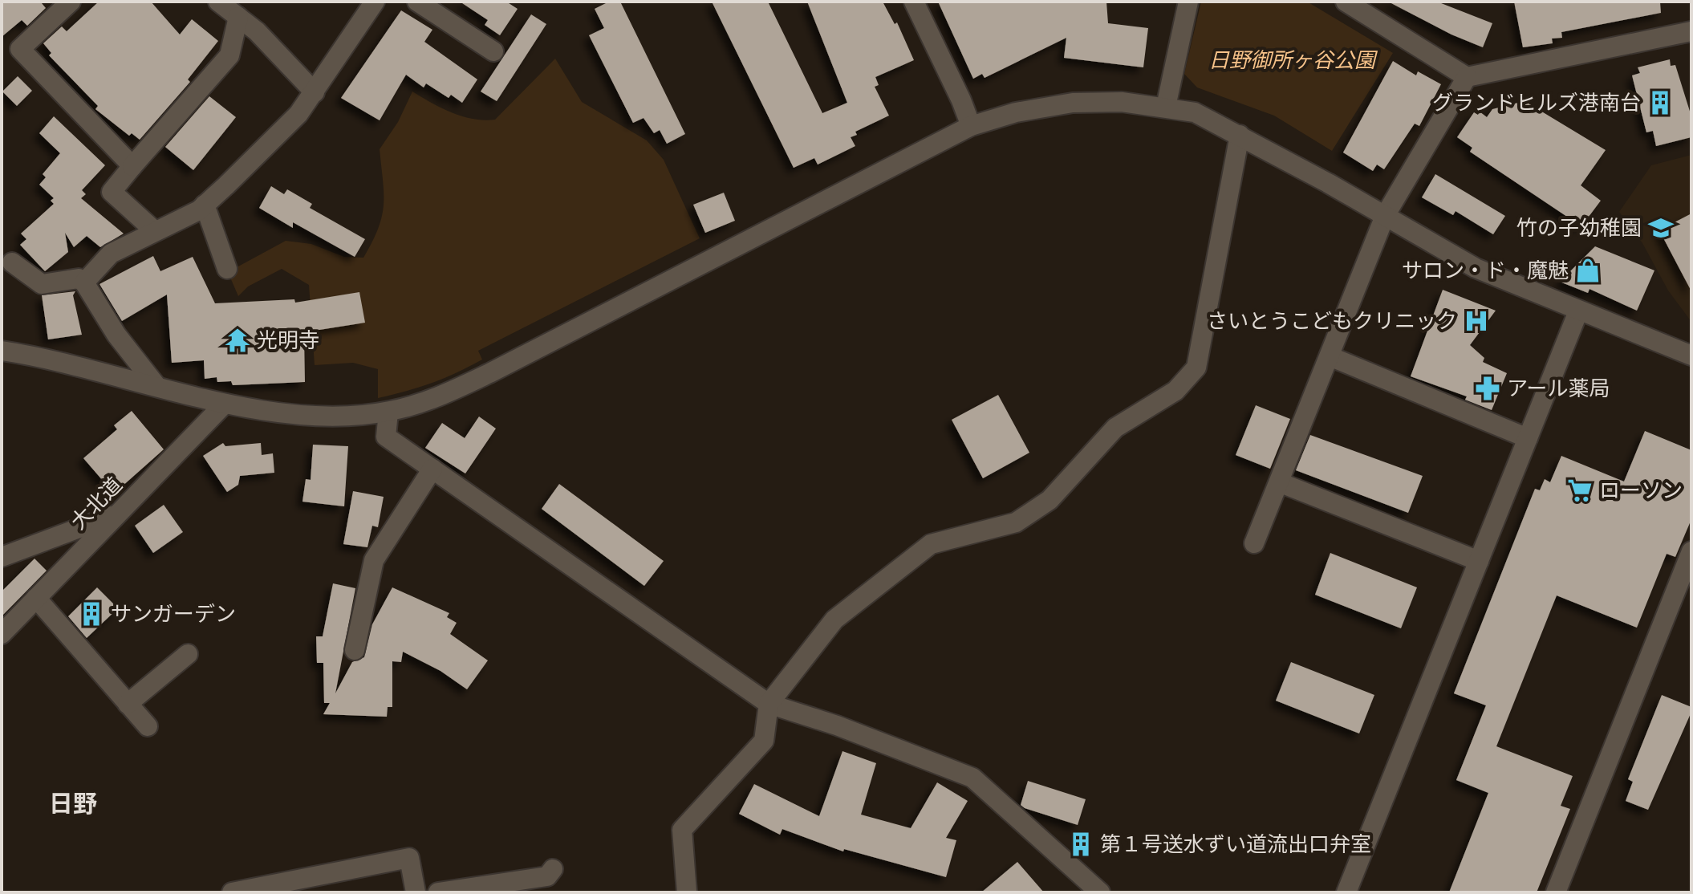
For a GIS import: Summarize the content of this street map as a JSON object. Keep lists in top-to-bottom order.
{
  "streets": {
    "street": ["大北道"]
  },
  "districts": ["日野"],
  "parks": ["日野御所ヶ谷公園"],
  "places": {
    "building": ["グランドヒルズ港南台", "サンガーデン", "第１号送水ずい道流出口弁室"],
    "school or university": ["竹の子幼稚園"],
    "shop": ["サロン・ド・魔魅"],
    "hospital": ["さいとうこどもクリニック"],
    "temple": ["光明寺"],
    "pharmacy": ["アール薬局"],
    "supermarket": ["ローソン"]
  }
}
